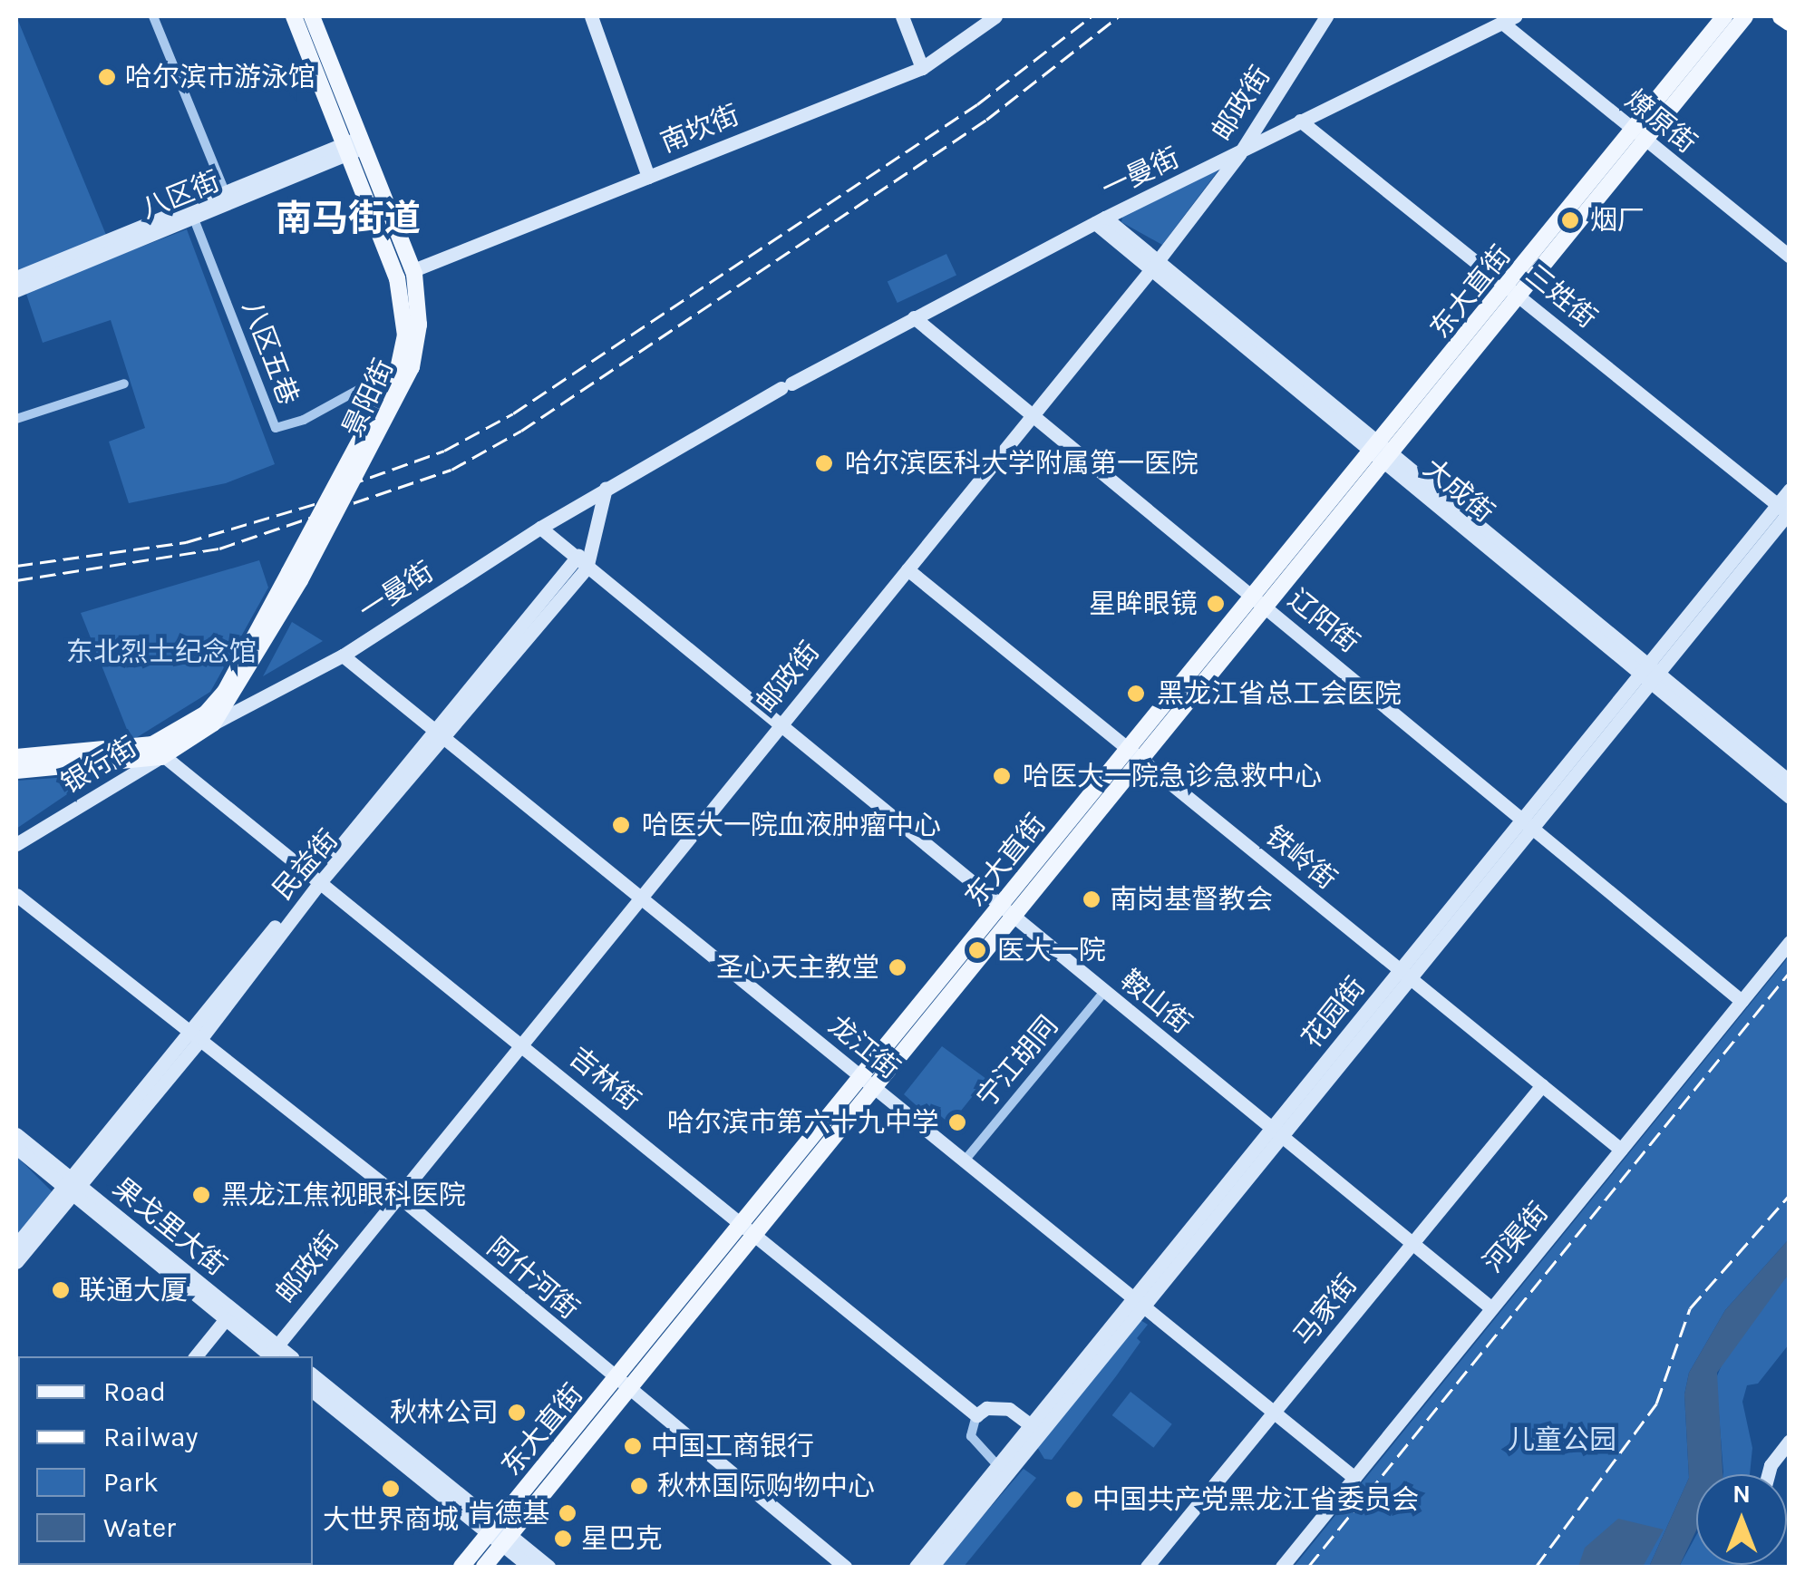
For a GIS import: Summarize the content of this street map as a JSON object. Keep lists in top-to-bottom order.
{
  "streets": {
    "main road": ["一曼街", "东大直街", "景阳街"],
    "street": [
      "邮政街",
      "燎原街",
      "南坎街",
      "八区街",
      "三姓街",
      "八区五巷",
      "大成街",
      "辽阳街",
      "银行街",
      "铁岭街",
      "民益街",
      "鞍山街",
      "花园街",
      "龙江街",
      "宁江胡同",
      "吉林街",
      "果戈里大街",
      "河渠街",
      "阿什河街",
      "马家街"
    ]
  },
  "crossings": [
    ["邮政街", "一曼街"],
    ["邮政街", "大成街"],
    ["邮政街", "辽阳街"],
    ["邮政街", "铁岭街"],
    ["邮政街", "鞍山街"],
    ["邮政街", "龙江街"],
    ["邮政街", "吉林街"],
    ["邮政街", "果戈里大街"],
    ["邮政街", "阿什河街"],
    ["燎原街", "一曼街"],
    ["燎原街", "东大直街"],
    ["南坎街", "景阳街"],
    ["一曼街", "三姓街"],
    ["一曼街", "景阳街"],
    ["一曼街", "大成街"],
    ["一曼街", "辽阳街"],
    ["一曼街", "银行街"],
    ["一曼街", "民益街"],
    ["一曼街", "鞍山街"],
    ["一曼街", "龙江街"],
    ["一曼街", "吉林街"],
    ["八区街", "八区五巷"],
    ["八区街", "景阳街"],
    ["东大直街", "三姓街"],
    ["东大直街", "大成街"],
    ["东大直街", "辽阳街"],
    ["东大直街", "铁岭街"],
    ["东大直街", "鞍山街"],
    ["东大直街", "龙江街"],
    ["东大直街", "吉林街"],
    ["东大直街", "阿什河街"],
    ["三姓街", "花园街"],
    ["八区五巷", "景阳街"],
    ["大成街", "花园街"],
    ["辽阳街", "花园街"],
    ["辽阳街", "河渠街"],
    ["银行街", "吉林街"],
    ["铁岭街", "花园街"],
    ["铁岭街", "河渠街"],
    ["铁岭街", "马家街"],
    ["民益街", "鞍山街"],
    ["民益街", "龙江街"],
    ["民益街", "吉林街"],
    ["民益街", "果戈里大街"],
    ["民益街", "阿什河街"],
    ["鞍山街", "花园街"],
    ["鞍山街", "宁江胡同"],
    ["鞍山街", "河渠街"],
    ["鞍山街", "马家街"],
    ["花园街", "龙江街"],
    ["龙江街", "宁江胡同"],
    ["龙江街", "河渠街"],
    ["龙江街", "马家街"]
  ],
  "districts": ["南马街道"],
  "parks": ["东北烈士纪念馆", "儿童公园"],
  "places": [
    "哈尔滨市游泳馆",
    "烟厂",
    "哈尔滨医科大学附属第一医院",
    "星眸眼镜",
    "黑龙江省总工会医院",
    "哈医大一院急诊急救中心",
    "哈医大一院血液肿瘤中心",
    "南岗基督教会",
    "医大一院",
    "圣心天主教堂",
    "哈尔滨市第六十九中学",
    "黑龙江焦视眼科医院",
    "联通大厦",
    "秋林公司",
    "中国工商银行",
    "秋林国际购物中心",
    "大世界商城",
    "中国共产党黑龙江省委员会",
    "肯德基",
    "星巴克"
  ],
  "legend": [
    "Road",
    "Railway",
    "Park",
    "Water"
  ],
  "north": "top"
}
